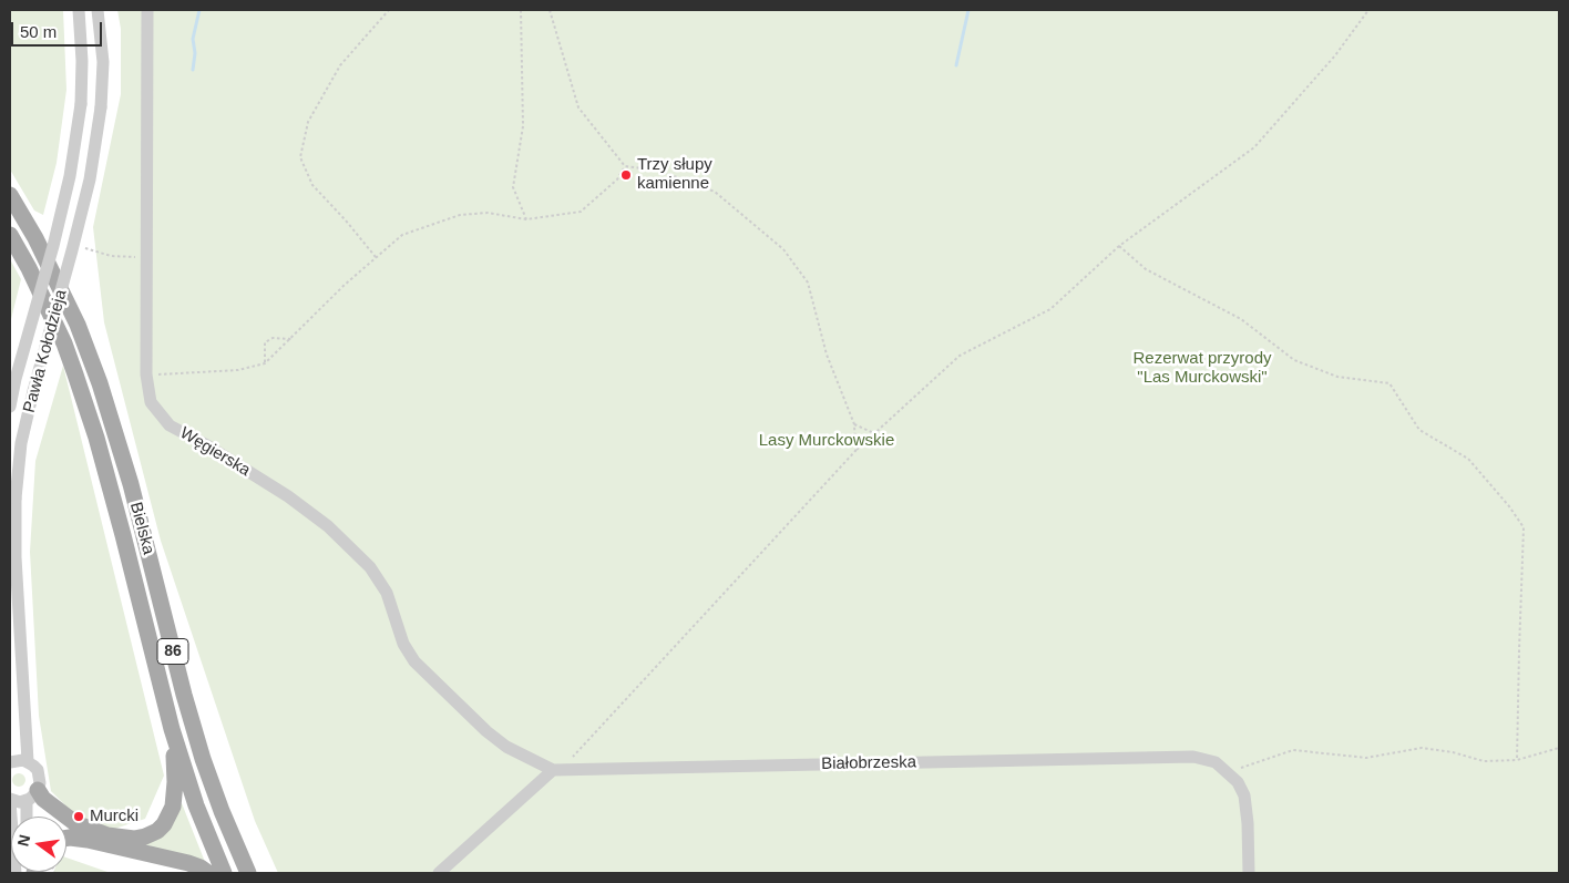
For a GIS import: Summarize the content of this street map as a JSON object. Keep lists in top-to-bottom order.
{
  "streets": {
    "main road": ["Bielska", "86"],
    "street": ["Pawła Kołodzieja", "Węgierska", "Białobrzeska"]
  },
  "crossings": [
    ["Węgierska", "Białobrzeska"]
  ],
  "parks": ["Rezerwat przyrody \"Las Murckowski\"", "Lasy Murckowskie"],
  "places": ["Trzy słupy kamienne", "Murcki"],
  "scale_bar": "50 m",
  "north": "left"
}
